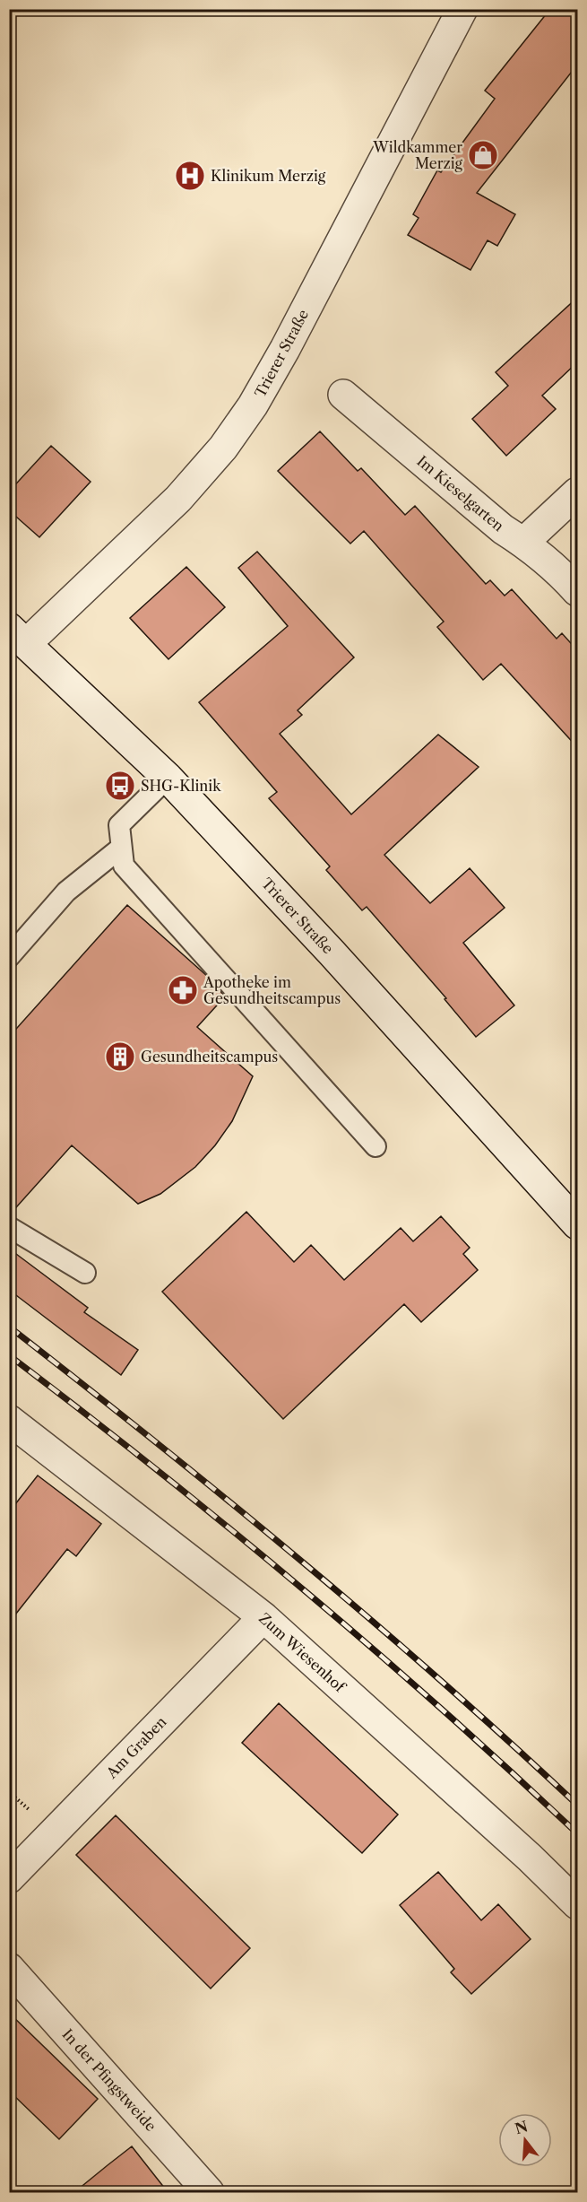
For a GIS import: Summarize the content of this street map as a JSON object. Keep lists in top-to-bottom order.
{
  "streets": {
    "street": [
      "Trierer Straße",
      "Im Kieselgarten",
      "Zum Wiesenhof",
      "Am Graben",
      "In der Pfingstweide"
    ]
  },
  "crossings": [
    ["Zum Wiesenhof", "Am Graben"]
  ],
  "places": {
    "shop": ["Wildkammer Merzig"],
    "hospital": ["Klinikum Merzig"],
    "bus stop": ["SHG-Klinik"],
    "pharmacy": ["Apotheke im Gesundheitscampus"],
    "building": ["Gesundheitscampus"]
  },
  "north": "top"
}
